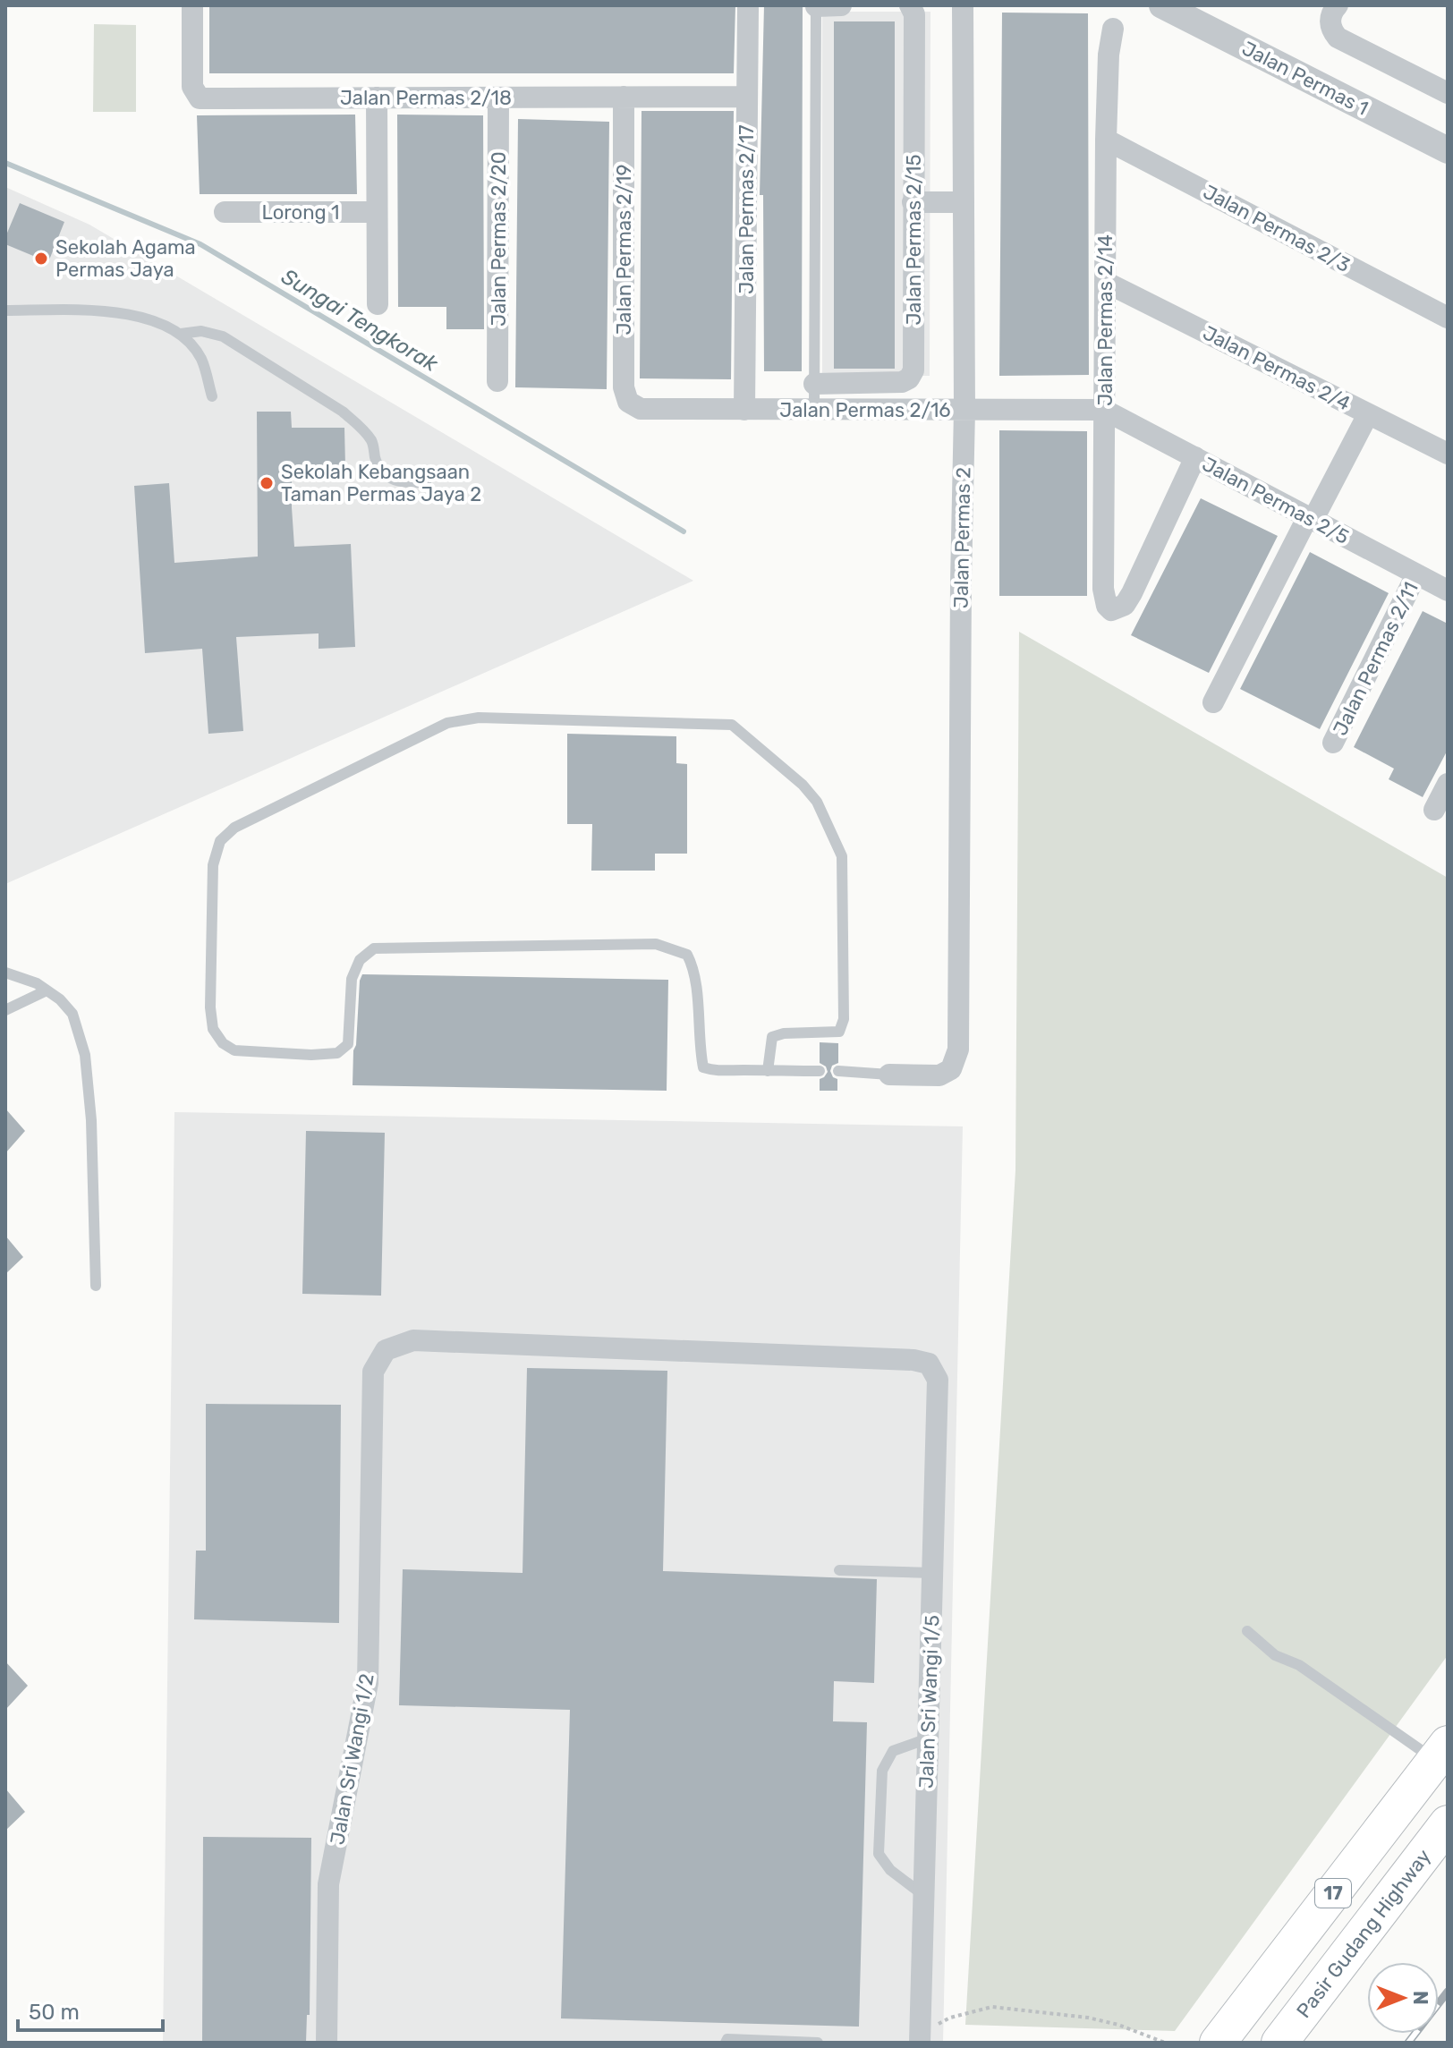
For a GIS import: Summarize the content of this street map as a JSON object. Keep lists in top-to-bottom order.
{
  "streets": {
    "highway": ["17", "Pasir Gudang Highway"],
    "street": [
      "Jalan Permas 1",
      "Jalan Permas 2/18",
      "Jalan Permas 2/17",
      "Lorong 1",
      "Jalan Permas 2/3",
      "Jalan Permas 2/20",
      "Jalan Permas 2/15",
      "Jalan Permas 2/19",
      "Jalan Permas 2/14",
      "Jalan Permas 2/4",
      "Jalan Permas 2/16",
      "Jalan Permas 2/5",
      "Jalan Permas 2",
      "Jalan Permas 2/11",
      "Jalan Sri Wangi 1/5",
      "Jalan Sri Wangi 1/2"
    ]
  },
  "crossings": [
    ["Jalan Permas 2/18", "Jalan Permas 2/17"],
    ["Jalan Permas 2/18", "Jalan Permas 2/20"],
    ["Jalan Permas 2/18", "Jalan Permas 2/19"],
    ["Jalan Permas 2/17", "Jalan Permas 2/16"],
    ["Jalan Permas 2/3", "Jalan Permas 2/14"],
    ["Jalan Permas 2/19", "Jalan Permas 2/16"],
    ["Jalan Permas 2/14", "Jalan Permas 2/4"],
    ["Jalan Permas 2/14", "Jalan Permas 2/16"],
    ["Jalan Permas 2/14", "Jalan Permas 2/5"],
    ["Jalan Permas 2/16", "Jalan Permas 2/5"],
    ["Jalan Permas 2/16", "Jalan Permas 2"],
    ["Jalan Permas 2/5", "Jalan Permas 2/11"],
    ["Jalan Sri Wangi 1/5", "Jalan Sri Wangi 1/2"]
  ],
  "water": ["Sungai Tengkorak"],
  "places": ["Sekolah Agama Permas Jaya", "Sekolah Kebangsaan Taman Permas Jaya 2"],
  "scale_bar": "50 m",
  "north": "right"
}
